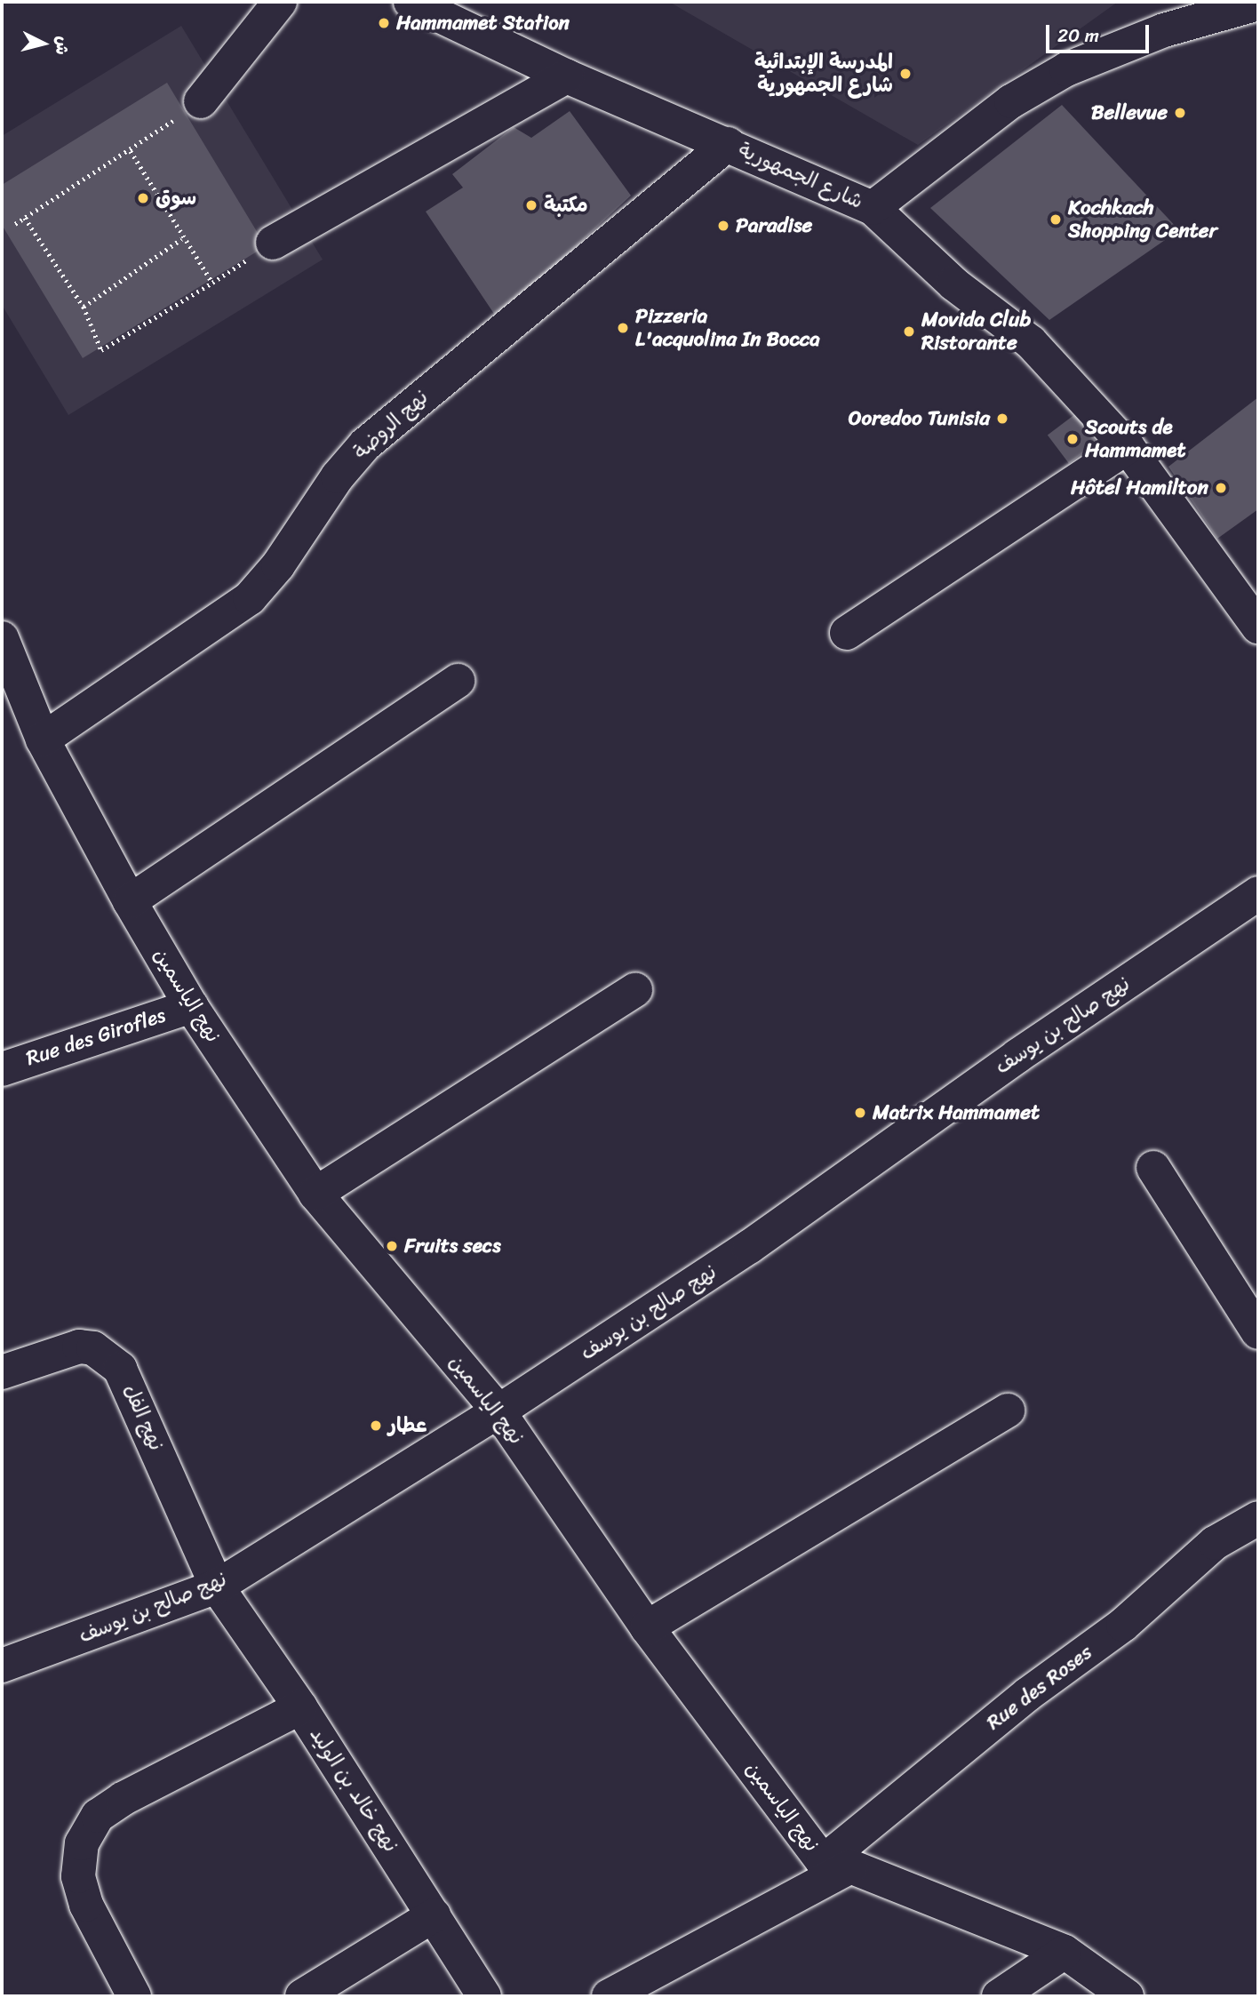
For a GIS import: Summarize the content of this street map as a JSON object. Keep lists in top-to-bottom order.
{
  "streets": {
    "street": [
      "شارع الجمهورية",
      "نهج الروضة",
      "نهج الياسمين",
      "نهج صالح بن يوسف",
      "Rue des Girofles",
      "نهج الفل",
      "Rue des Roses",
      "نهج خالد بن الوليد"
    ]
  },
  "crossings": [
    ["شارع الجمهورية", "نهج الروضة"],
    ["نهج الروضة", "نهج الياسمين"],
    ["نهج الياسمين", "نهج صالح بن يوسف"],
    ["نهج الياسمين", "Rue des Girofles"],
    ["نهج الياسمين", "Rue des Roses"],
    ["نهج صالح بن يوسف", "نهج الفل"],
    ["نهج صالح بن يوسف", "نهج خالد بن الوليد"],
    ["نهج الفل", "نهج خالد بن الوليد"]
  ],
  "places": [
    "Hammamet Station",
    "المدرسة الإبتدائية شارع الجمهورية",
    "Bellevue",
    "سوق",
    "مكتبة",
    "Kochkach Shopping Center",
    "Paradise",
    "Pizzeria L'acquolina In Bocca",
    "Movida Club Ristorante",
    "Ooredoo Tunisia",
    "Scouts de Hammamet",
    "Hôtel Hamilton",
    "Matrix Hammamet",
    "Fruits secs",
    "عطار"
  ],
  "scale_bar": "20 m",
  "north": "right"
}
